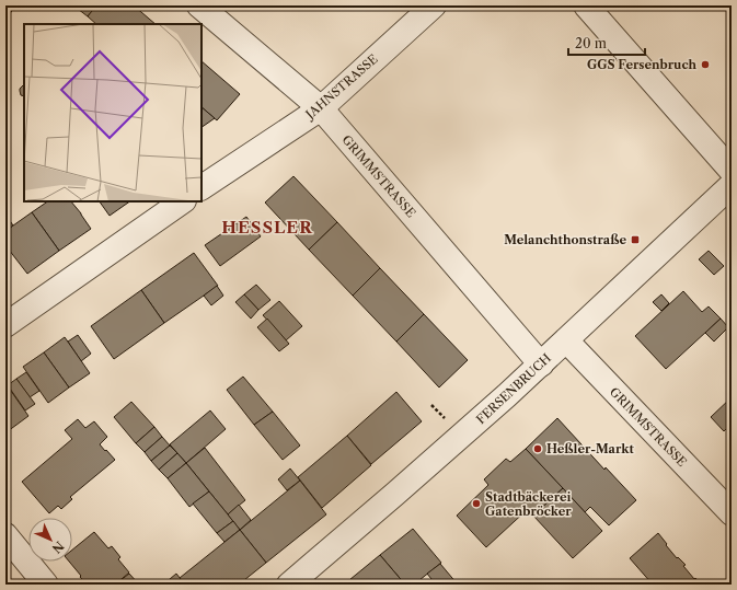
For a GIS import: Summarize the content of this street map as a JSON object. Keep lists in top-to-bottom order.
{
  "streets": {
    "street": ["JAHNSTRASSE", "GRIMMSTRASSE", "FERSENBRUCH"]
  },
  "crossings": [
    ["JAHNSTRASSE", "GRIMMSTRASSE"],
    ["GRIMMSTRASSE", "FERSENBRUCH"]
  ],
  "districts": ["HESSLER"],
  "places": {
    "other": ["GGS Fersenbruch", "Heßler-Markt", "Stadtbäckerei Gatenbröcker"],
    "transit": ["Melanchthonstraße"]
  },
  "scale_bar": "20 m",
  "north": "bottom right"
}
